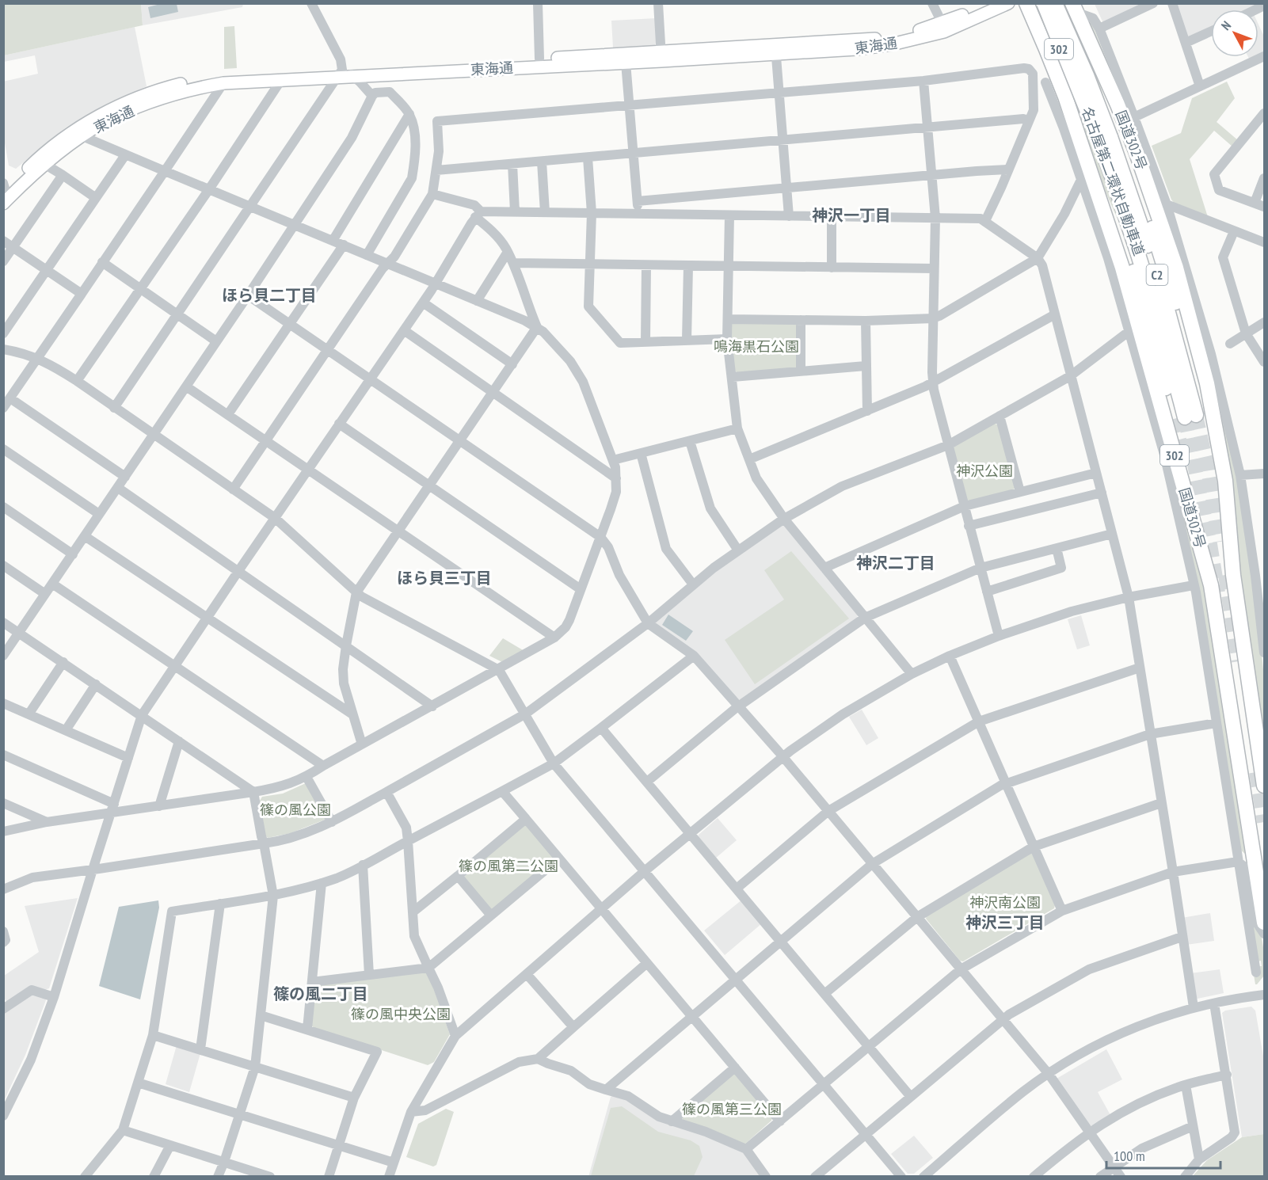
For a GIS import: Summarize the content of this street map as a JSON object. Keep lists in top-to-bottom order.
{
  "streets": {
    "highway": [
      "302",
      "国道302号",
      "名古屋第二環状自動車道",
      "C2"
    ],
    "main road": ["東海通"]
  },
  "crossings": [
    ["国道302号", "C2"],
    ["名古屋第二環状自動車道", "C2"]
  ],
  "districts": [
    "神沢一丁目",
    "ほら貝二丁目",
    "神沢二丁目",
    "ほら貝三丁目",
    "神沢三丁目",
    "篠の風二丁目"
  ],
  "parks": [
    "鳴海黒石公園",
    "神沢公園",
    "篠の風公園",
    "篠の風第二公園",
    "神沢南公園",
    "篠の風中央公園",
    "篠の風第三公園"
  ],
  "scale_bar": "100 m",
  "north": "top left"
}
